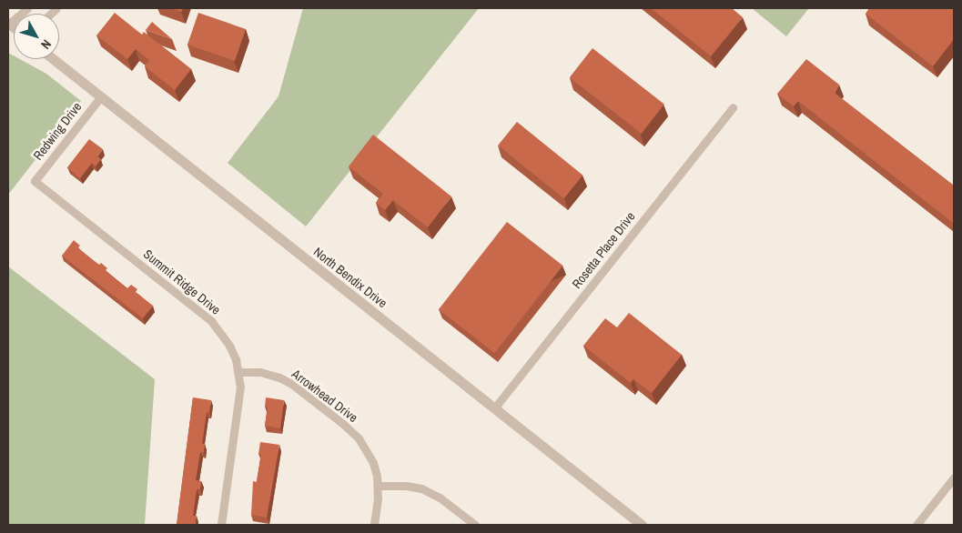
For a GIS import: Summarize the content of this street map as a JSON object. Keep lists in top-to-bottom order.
{
  "streets": {
    "street": [
      "Redwing Drive",
      "Rosetta Place Drive",
      "North Bendix Drive",
      "Summit Ridge Drive",
      "Arrowhead Drive"
    ]
  },
  "crossings": [
    ["Redwing Drive", "North Bendix Drive"],
    ["Redwing Drive", "Summit Ridge Drive"],
    ["Rosetta Place Drive", "North Bendix Drive"],
    ["Summit Ridge Drive", "Arrowhead Drive"]
  ],
  "north": "bottom right"
}
